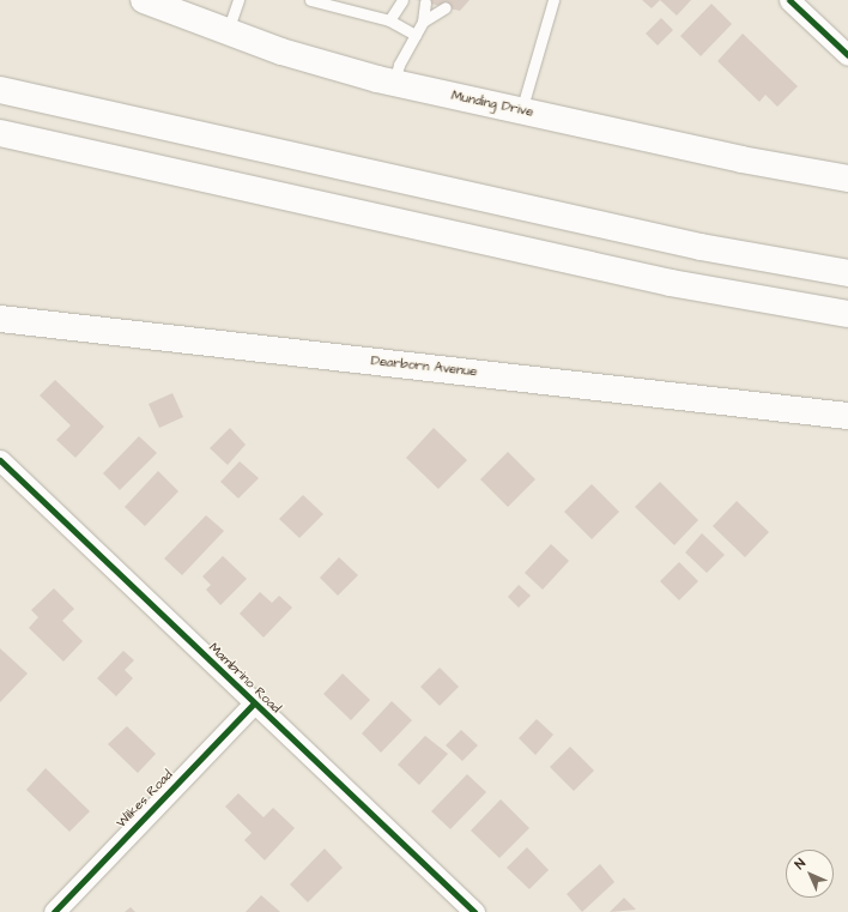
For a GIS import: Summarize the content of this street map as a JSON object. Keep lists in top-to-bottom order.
{
  "streets": {
    "main road": ["Munding Drive", "Dearborn Avenue"],
    "street": ["Mambrino Road", "Wilkes Road"]
  },
  "crossings": [
    ["Mambrino Road", "Wilkes Road"]
  ],
  "north": "top left"
}
